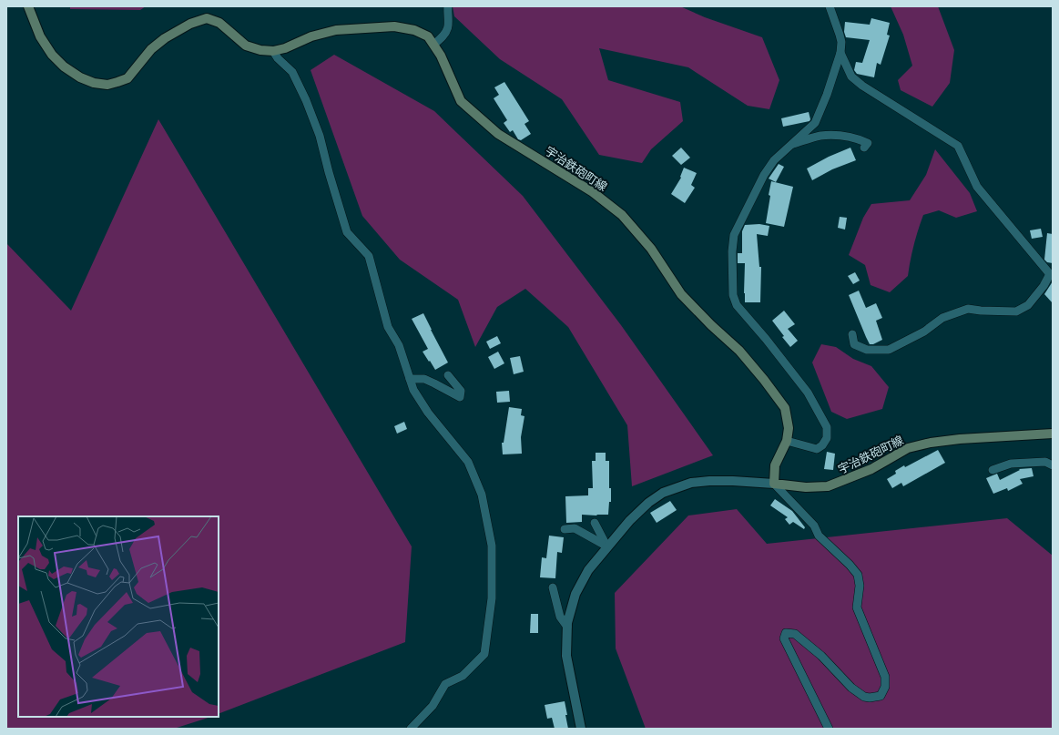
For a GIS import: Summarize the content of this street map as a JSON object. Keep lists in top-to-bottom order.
{
  "streets": {
    "main road": ["宇治鉄砲町線"]
  }
}
